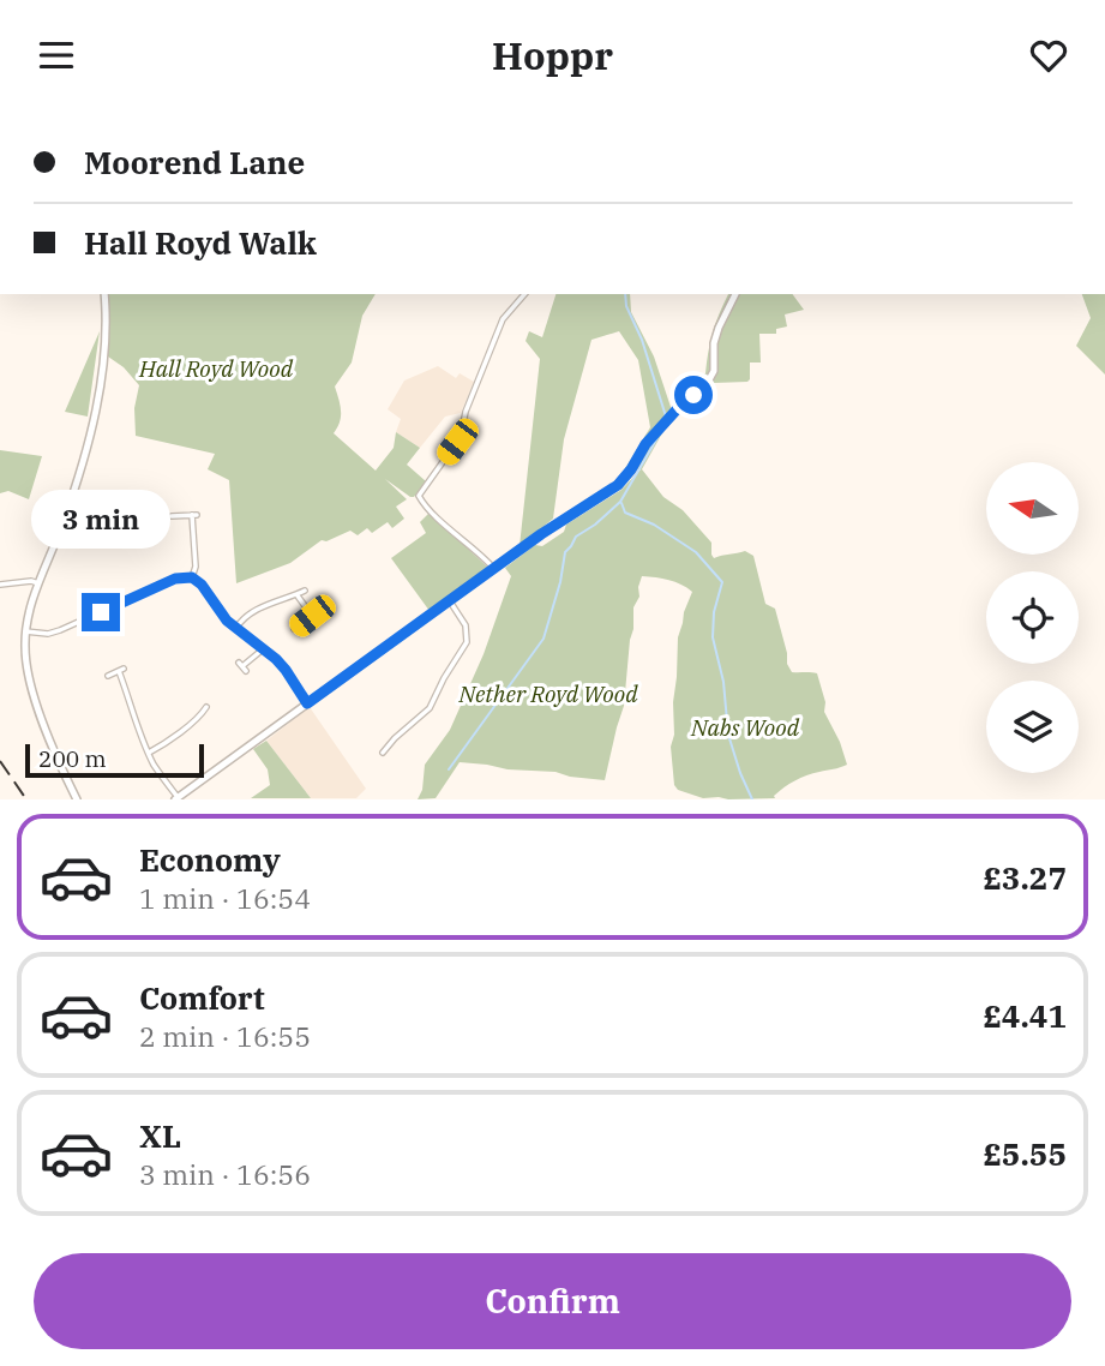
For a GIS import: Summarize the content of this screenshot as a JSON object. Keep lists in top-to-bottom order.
{
  "parks": ["Hall Royd Wood", "Nether Royd Wood", "Nabs Wood"],
  "scale_bar": "200 m",
  "north": "left",
  "page": {
    "header": "Hoppr",
    "banner": ["Moorend Lane", "Hall Royd Walk"],
    "bubble": "3 min",
    "scale": "200 m",
    "list": [
      {
        "name": "Economy",
        "note": "1 min · 16:54",
        "value": "£3.27"
      },
      {
        "name": "Comfort",
        "note": "2 min · 16:55",
        "value": "£4.41"
      },
      {
        "name": "XL",
        "note": "3 min · 16:56",
        "value": "£5.55"
      }
    ],
    "buttons": "Confirm"
  }
}
